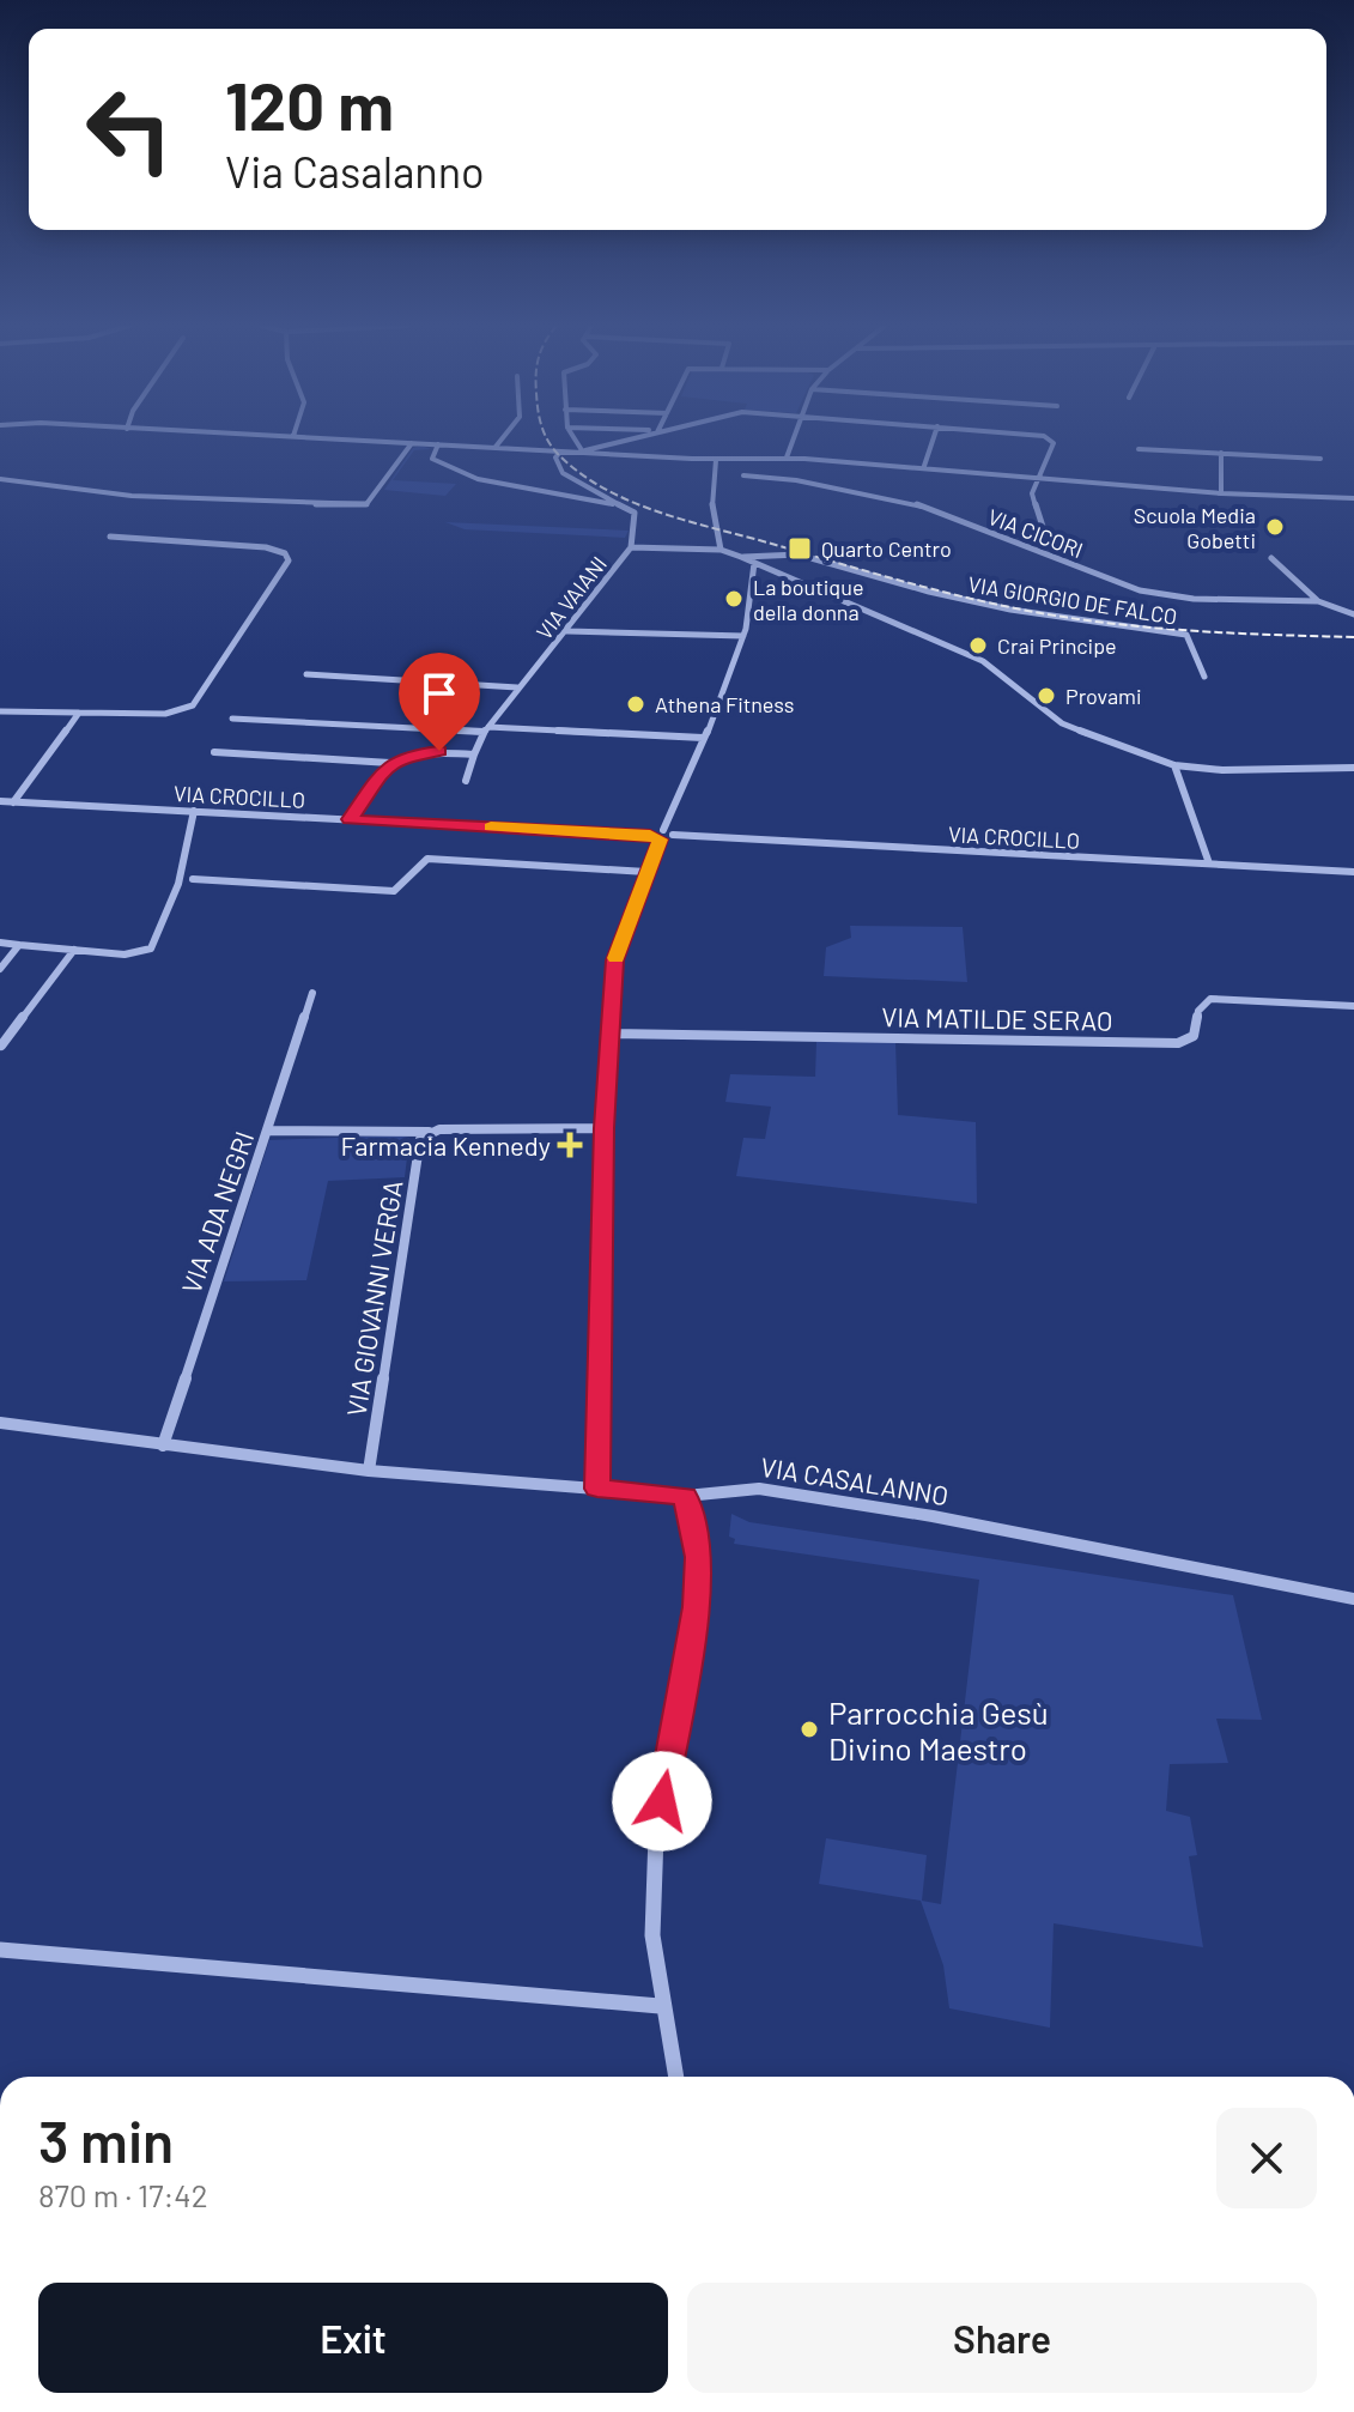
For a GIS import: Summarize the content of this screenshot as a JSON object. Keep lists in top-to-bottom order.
{
  "streets": {
    "street": [
      "VIA CICORI",
      "VIA VAIANI",
      "VIA GIORGIO DE FALCO",
      "VIA CROCILLO",
      "VIA MATILDE SERAO",
      "VIA ADA NEGRI",
      "VIA GIOVANNI VERGA",
      "VIA CASALANNO"
    ]
  },
  "crossings": [
    ["VIA VAIANI", "VIA GIORGIO DE FALCO"],
    ["VIA ADA NEGRI", "VIA CASALANNO"],
    ["VIA GIOVANNI VERGA", "VIA CASALANNO"]
  ],
  "places": {
    "other": [
      "Scuola Media Gobetti",
      "La boutique della donna",
      "Crai Principe",
      "Provami",
      "Athena Fitness",
      "Parrocchia Gesù Divino Maestro"
    ],
    "transit": ["Quarto Centro"],
    "health": ["Farmacia Kennedy"]
  },
  "page": {
    "turn": ["120 m", "Via Casalanno"],
    "heading": ["3 min", "870 m · 17:42"],
    "buttons": ["Exit", "Share"]
  }
}
